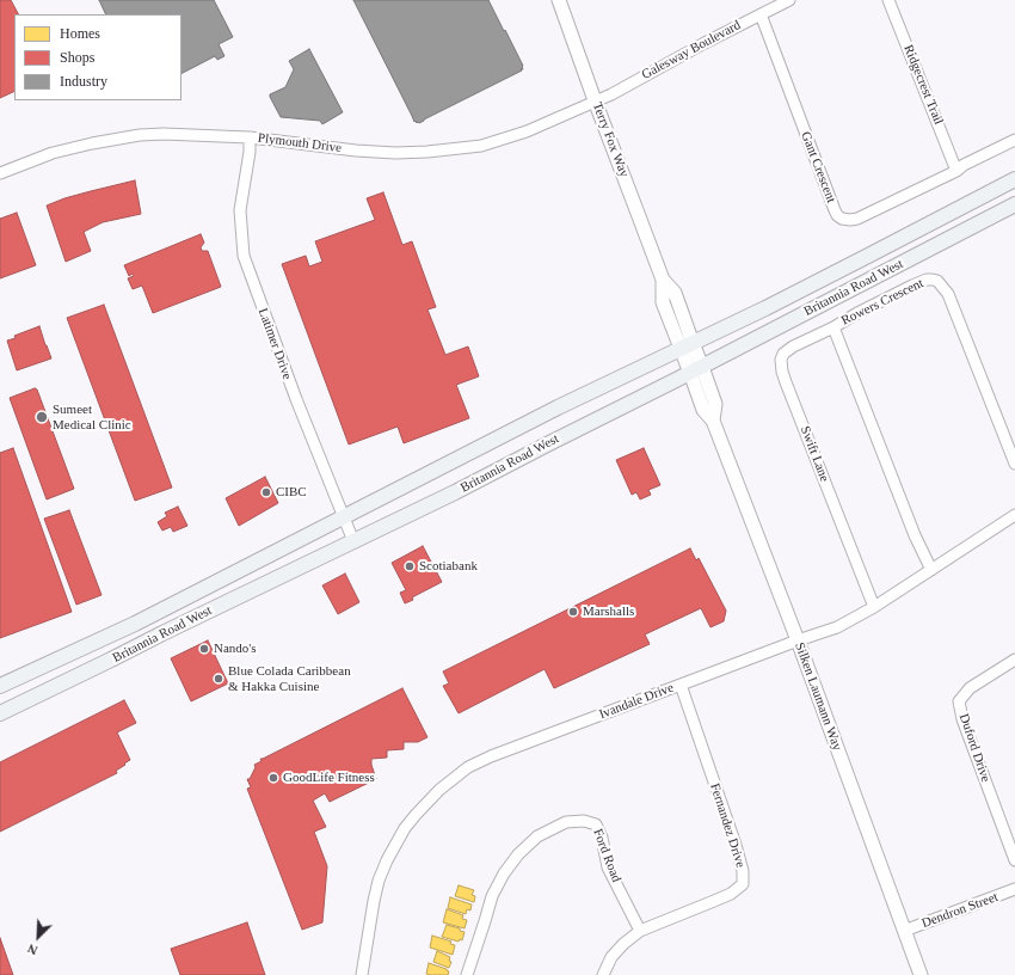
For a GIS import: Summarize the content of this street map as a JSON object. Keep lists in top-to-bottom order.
{
  "streets": {
    "main road": ["Britannia Road West"],
    "street": [
      "Galesway Boulevard",
      "Ridgecrest Trail",
      "Terry Fox Way",
      "Plymouth Drive",
      "Gant Crescent",
      "Rowers Crescent",
      "Latimer Drive",
      "Swift Lane",
      "Silken Laumann Way",
      "Ivandale Drive",
      "Duford Drive",
      "Fernandez Drive",
      "Ford Road",
      "Dendron Street"
    ]
  },
  "crossings": [
    ["Galesway Boulevard", "Terry Fox Way"],
    ["Galesway Boulevard", "Plymouth Drive"],
    ["Galesway Boulevard", "Gant Crescent"],
    ["Ridgecrest Trail", "Gant Crescent"],
    ["Terry Fox Way", "Plymouth Drive"],
    ["Terry Fox Way", "Britannia Road West"],
    ["Terry Fox Way", "Silken Laumann Way"],
    ["Plymouth Drive", "Latimer Drive"],
    ["Britannia Road West", "Latimer Drive"],
    ["Britannia Road West", "Silken Laumann Way"],
    ["Rowers Crescent", "Swift Lane"],
    ["Rowers Crescent", "Ivandale Drive"],
    ["Swift Lane", "Ivandale Drive"],
    ["Silken Laumann Way", "Ivandale Drive"],
    ["Silken Laumann Way", "Dendron Street"],
    ["Ivandale Drive", "Fernandez Drive"],
    ["Fernandez Drive", "Ford Road"]
  ],
  "places": [
    "Sumeet Medical Clinic",
    "CIBC",
    "Scotiabank",
    "Marshalls",
    "Nando's",
    "Blue Colada Caribbean & Hakka Cuisine",
    "GoodLife Fitness"
  ],
  "legend": ["Homes", "Shops", "Industry"],
  "north": "bottom left"
}
